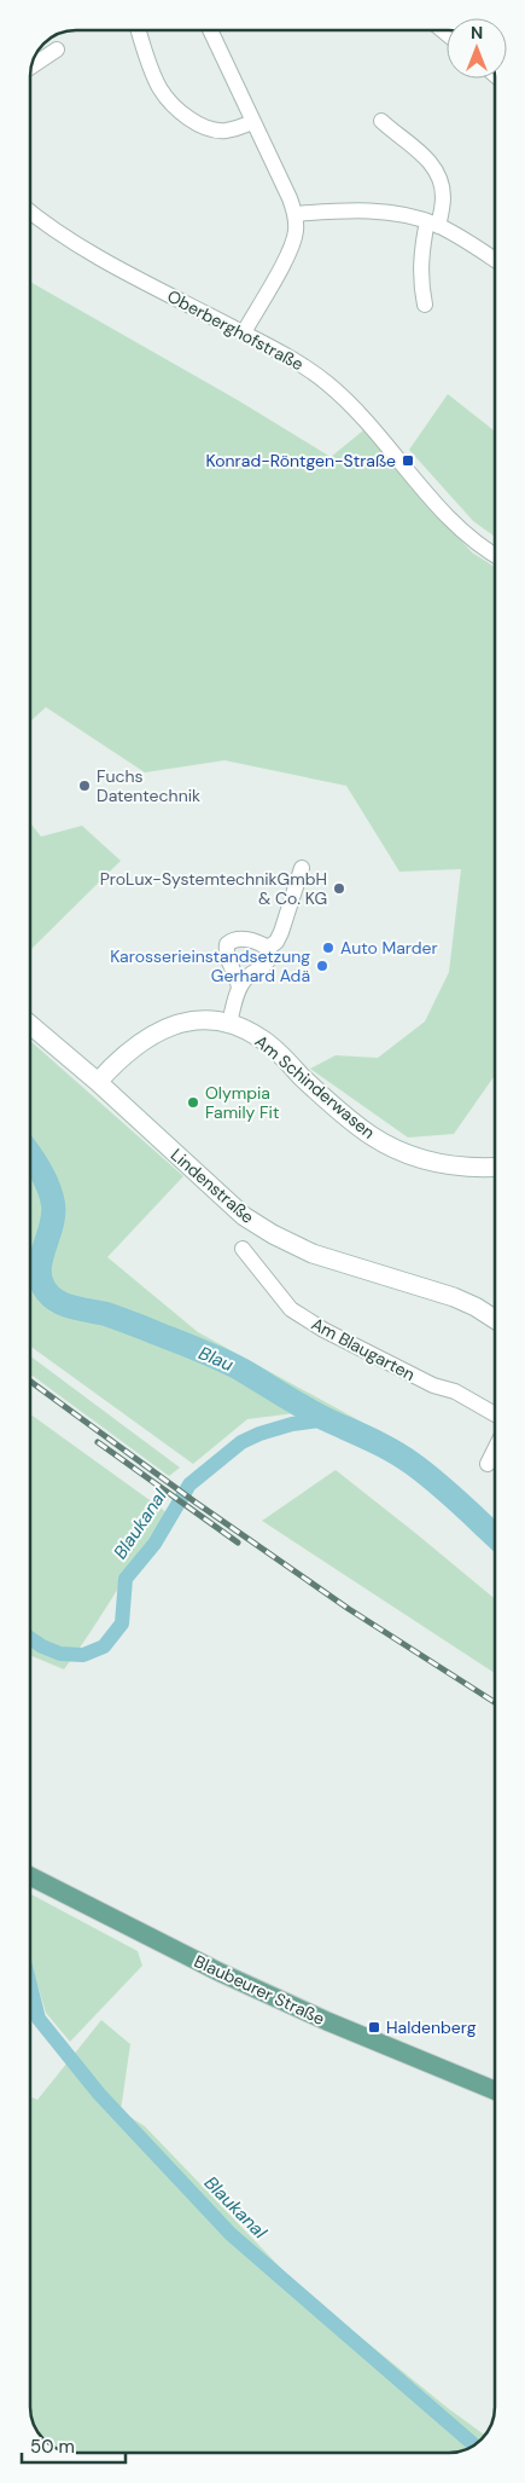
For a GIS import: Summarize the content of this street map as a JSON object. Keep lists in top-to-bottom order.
{
  "streets": {
    "main road": ["Blaubeurer Straße"],
    "street": [
      "Oberberghofstraße",
      "Am Schinderwasen",
      "Lindenstraße",
      "Am Blaugarten"
    ]
  },
  "crossings": [
    ["Am Schinderwasen", "Lindenstraße"]
  ],
  "water": ["Blau", "Blaukanal"],
  "places": {
    "transit": ["Konrad-Röntgen-Straße", "Haldenberg"],
    "other": [
      "Fuchs Datentechnik",
      "ProLux-SystemtechnikGmbH & Co. KG",
      "Auto Marder",
      "Karosserieinstandsetzung Gerhard Adä",
      "Olympia Family Fit"
    ]
  },
  "scale_bar": "50 m",
  "north": "top"
}
